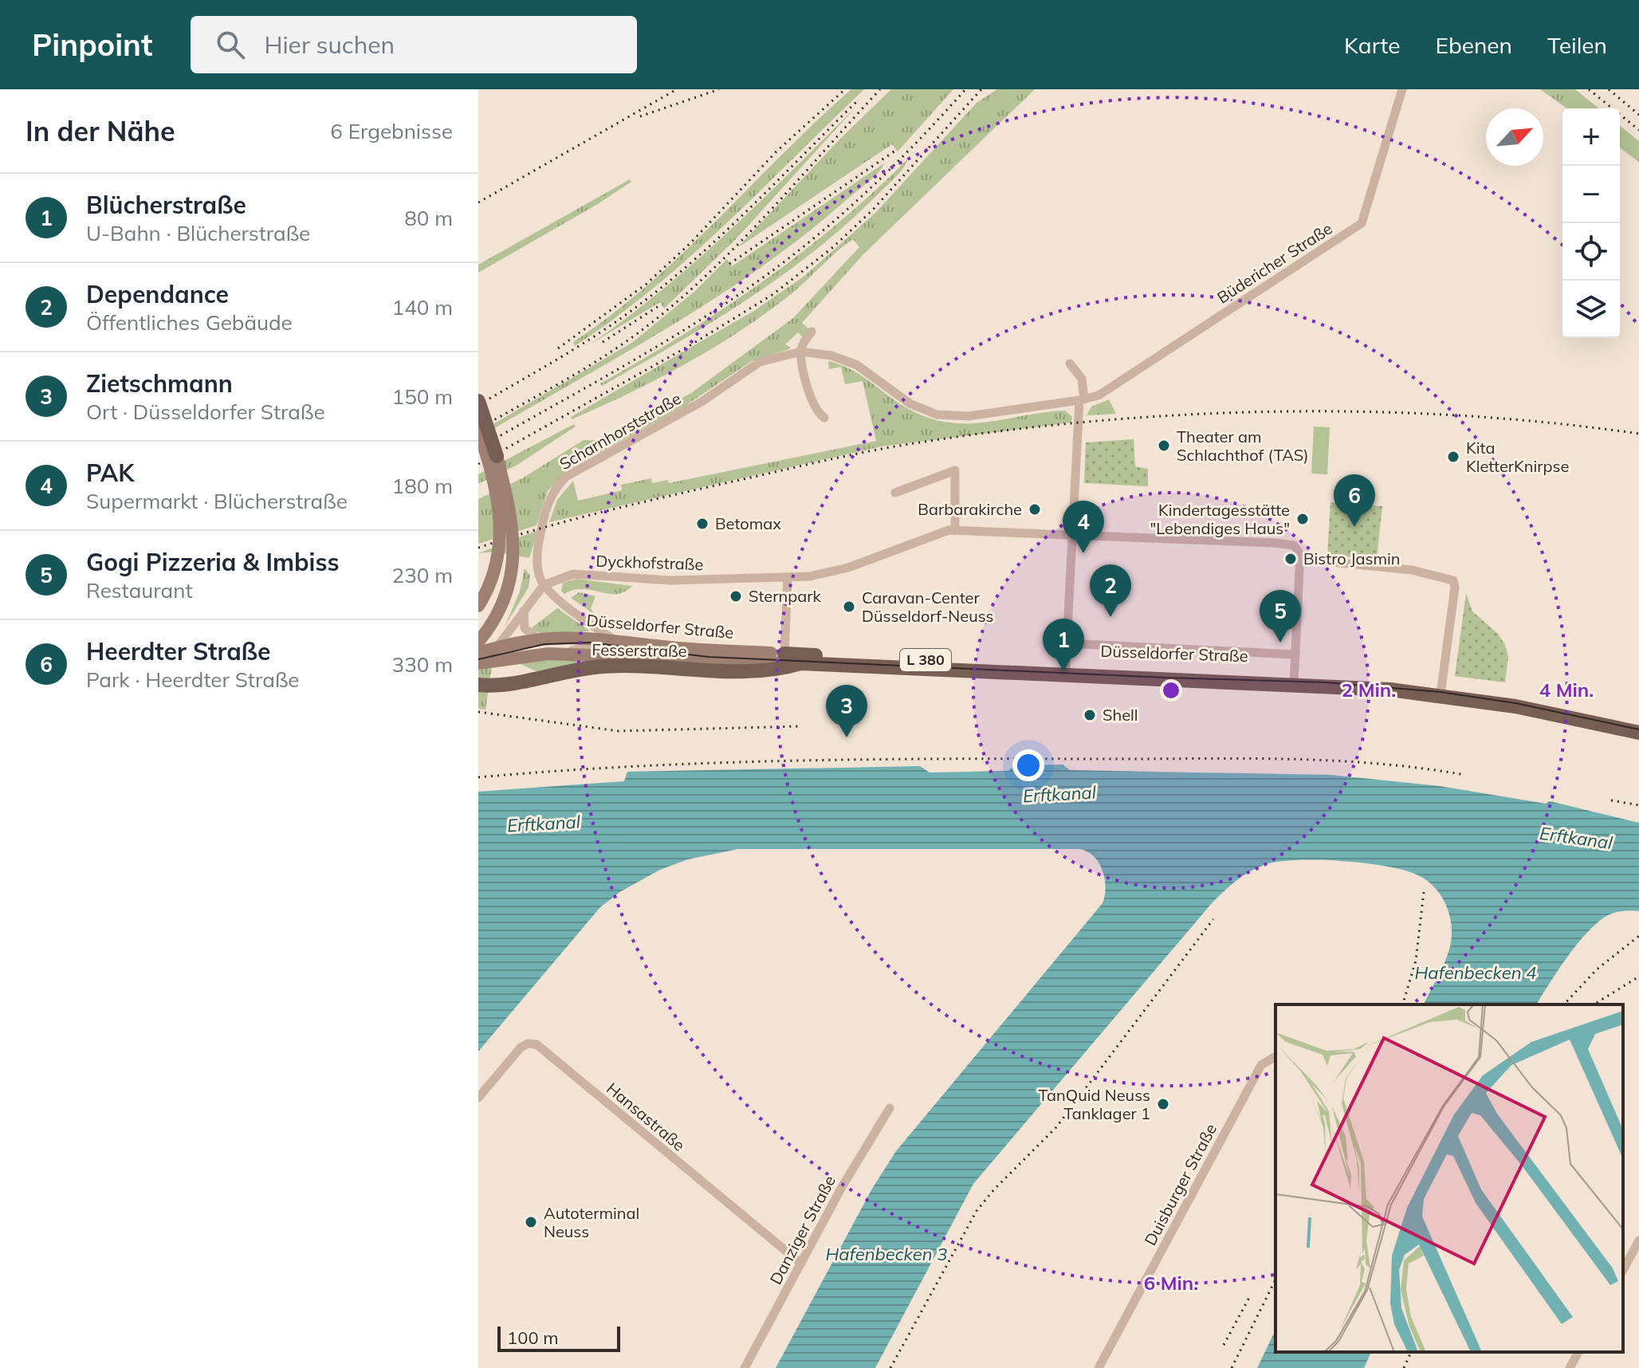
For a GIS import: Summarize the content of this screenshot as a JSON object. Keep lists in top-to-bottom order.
{
  "streets": {
    "main road": ["Düsseldorfer Straße", "Fesserstraße", "L 380"],
    "street": [
      "Büdericher Straße",
      "Scharnhorststraße",
      "Dyckhofstraße",
      "Hansastraße",
      "Duisburger Straße",
      "Danziger Straße"
    ]
  },
  "crossings": [
    ["Büdericher Straße", "Scharnhorststraße"],
    ["Scharnhorststraße", "Dyckhofstraße"],
    ["Düsseldorfer Straße", "Fesserstraße"],
    ["Hansastraße", "Danziger Straße"]
  ],
  "water": ["Erftkanal", "Hafenbecken 4", "Hafenbecken 3"],
  "places": [
    "Theater am Schlachthof (TAS)",
    "Kita KletterKnirpse",
    "Barbarakirche",
    "Kindertagesstätte \"Lebendiges Haus\"",
    "Betomax",
    "Bistro Jasmin",
    "Sternpark",
    "Caravan-Center Düsseldorf-Neuss",
    "Shell",
    "TanQuid Neuss Tanklager 1",
    "Autoterminal Neuss"
  ],
  "scale_bar": "100 m",
  "north": "top right",
  "page": {
    "header": "Pinpoint",
    "search": "Hier suchen",
    "nav": ["Karte", "Ebenen", "Teilen"],
    "heading": ["In der Nähe", "6 Ergebnisse"],
    "map_buttons": ["+", "−"],
    "list": [
      {
        "mark": "1",
        "name": "Blücherstraße",
        "note": "U-Bahn · Blücherstraße",
        "value": "80 m"
      },
      {
        "mark": "2",
        "name": "Dependance",
        "note": "Öffentliches Gebäude",
        "value": "140 m"
      },
      {
        "mark": "3",
        "name": "Zietschmann",
        "note": "Ort · Düsseldorfer Straße",
        "value": "150 m"
      },
      {
        "mark": "4",
        "name": "PAK",
        "note": "Supermarkt · Blücherstraße",
        "value": "180 m"
      },
      {
        "mark": "5",
        "name": "Gogi Pizzeria & Imbiss",
        "note": "Restaurant",
        "value": "230 m"
      },
      {
        "mark": "6",
        "name": "Heerdter Straße",
        "note": "Park · Heerdter Straße",
        "value": "330 m"
      }
    ],
    "pins": [
      "6",
      "4",
      "2",
      "5",
      "1",
      "3"
    ],
    "scale": "100 m"
  },
  "rings": ["2 Min.", "4 Min.", "6 Min."]
}
